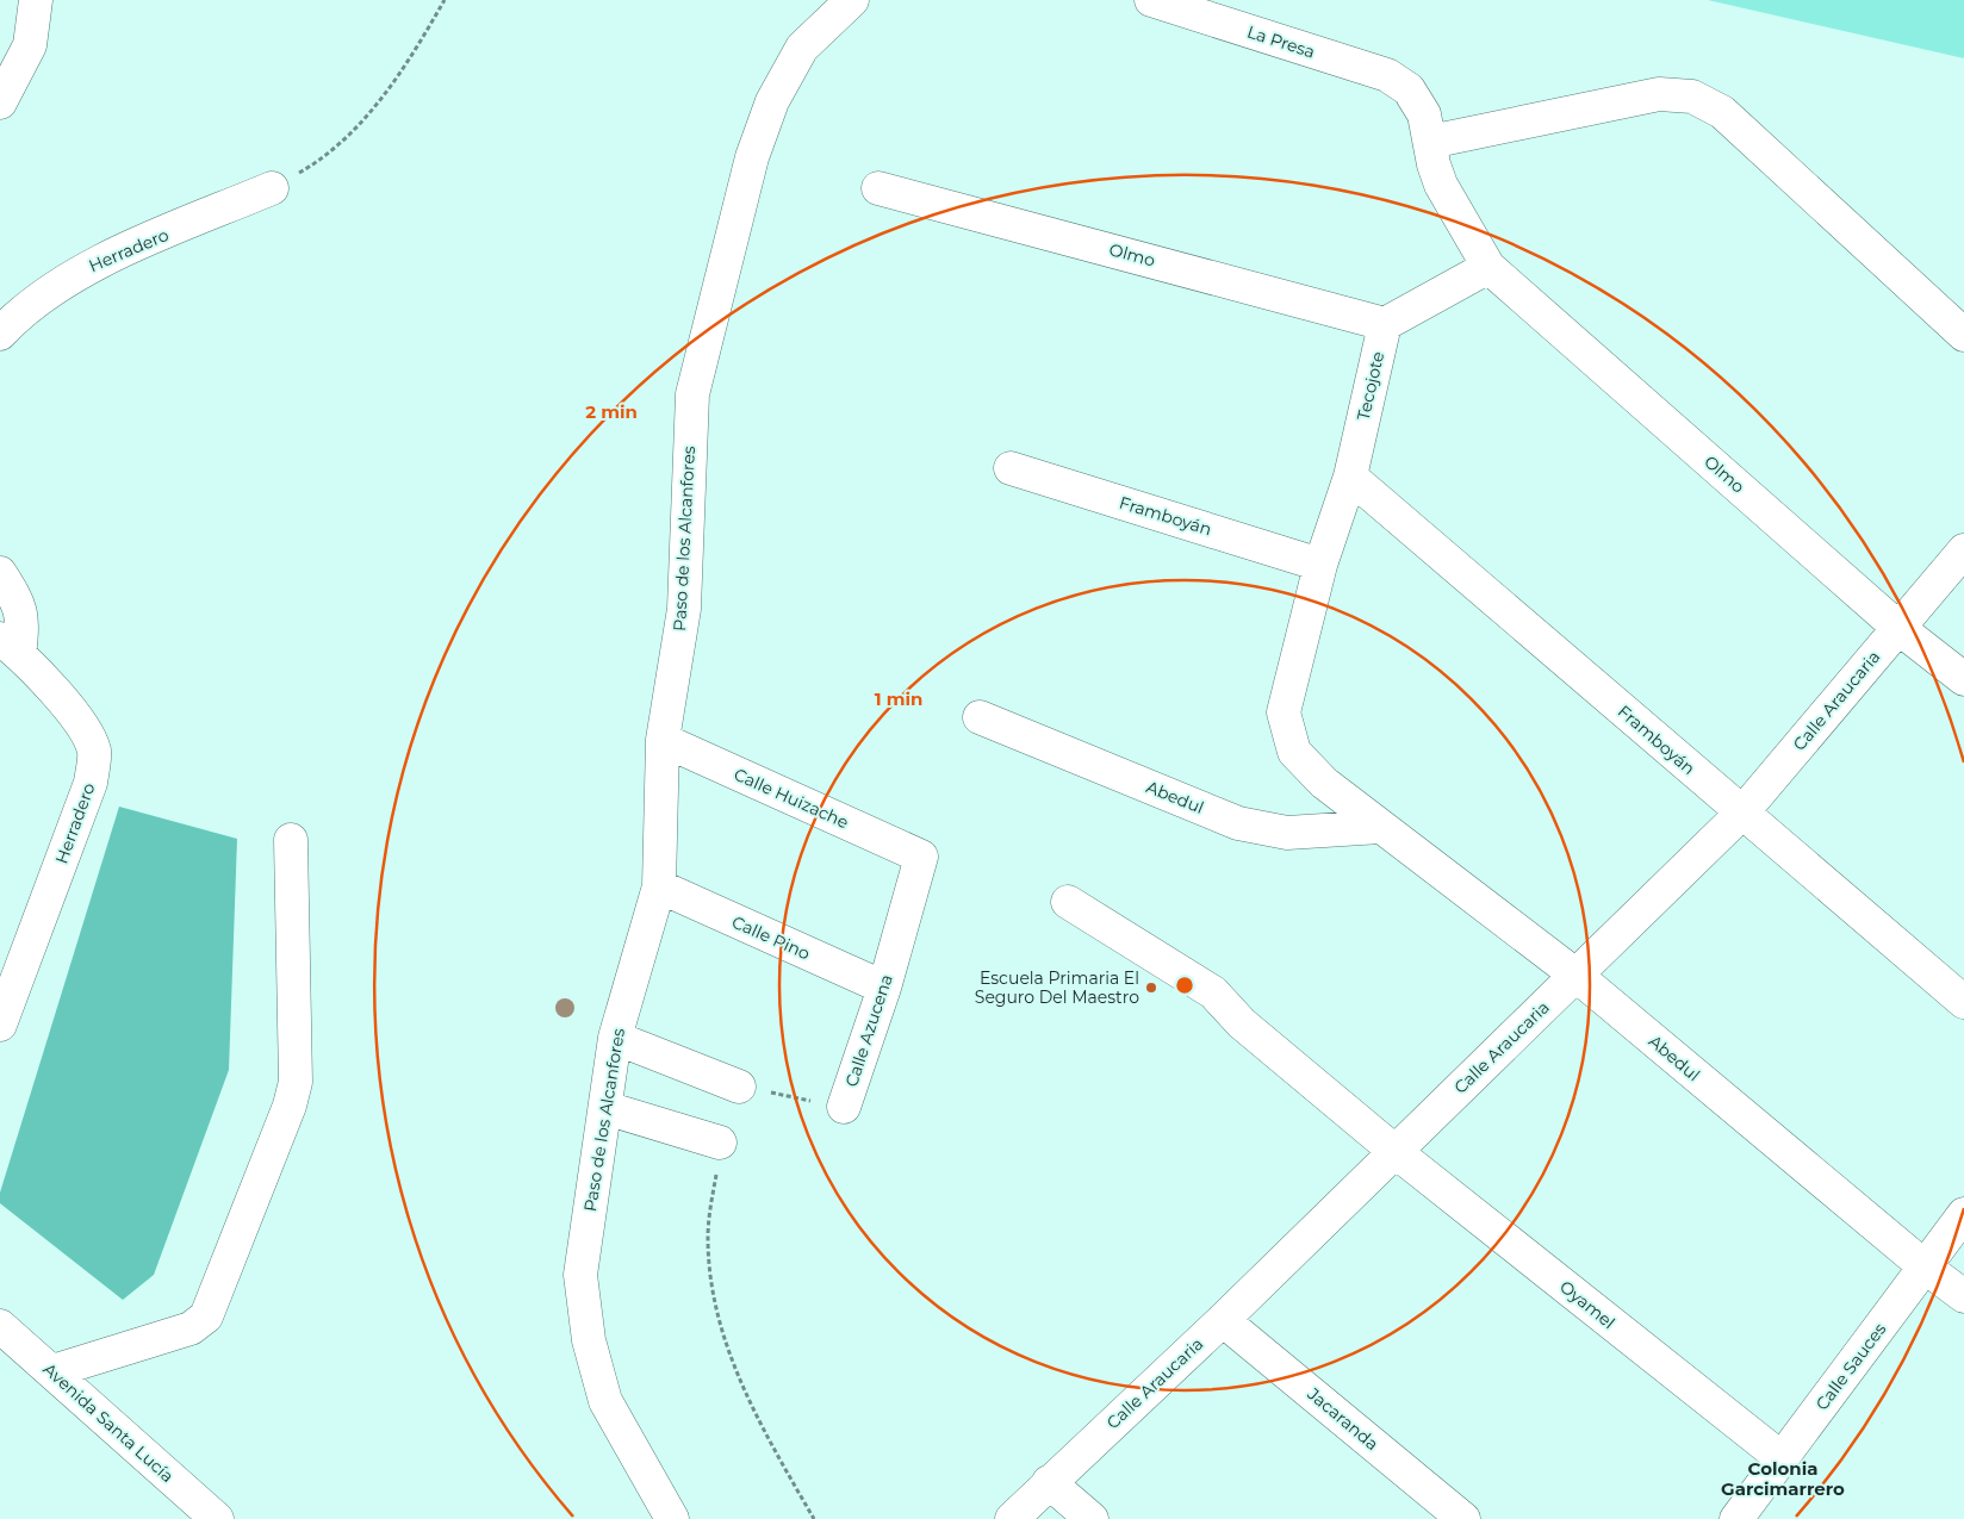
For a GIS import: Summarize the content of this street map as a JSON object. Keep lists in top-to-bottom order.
{
  "streets": {
    "street": [
      "La Presa",
      "Herradero",
      "Olmo",
      "Tecojote",
      "Framboyán",
      "Paso de los Alcanfores",
      "Calle Araucaria",
      "Abedul",
      "Calle Huizache",
      "Calle Pino",
      "Calle Azucena",
      "Oyamel",
      "Calle Sauces",
      "Jacaranda",
      "Avenida Santa Lucía"
    ]
  },
  "crossings": [
    ["Olmo", "Tecojote"],
    ["Olmo", "Calle Araucaria"],
    ["Tecojote", "Framboyán"],
    ["Tecojote", "Abedul"],
    ["Framboyán", "Calle Araucaria"],
    ["Paso de los Alcanfores", "Calle Huizache"],
    ["Paso de los Alcanfores", "Calle Pino"],
    ["Calle Araucaria", "Abedul"],
    ["Calle Araucaria", "Oyamel"],
    ["Calle Araucaria", "Jacaranda"],
    ["Abedul", "Calle Sauces"],
    ["Calle Huizache", "Calle Azucena"],
    ["Calle Pino", "Calle Azucena"],
    ["Oyamel", "Calle Sauces"]
  ],
  "districts": ["Colonia Garcimarrero"],
  "places": ["Escuela Primaria El Seguro Del Maestro"],
  "rings": ["2 min", "1 min"]
}
